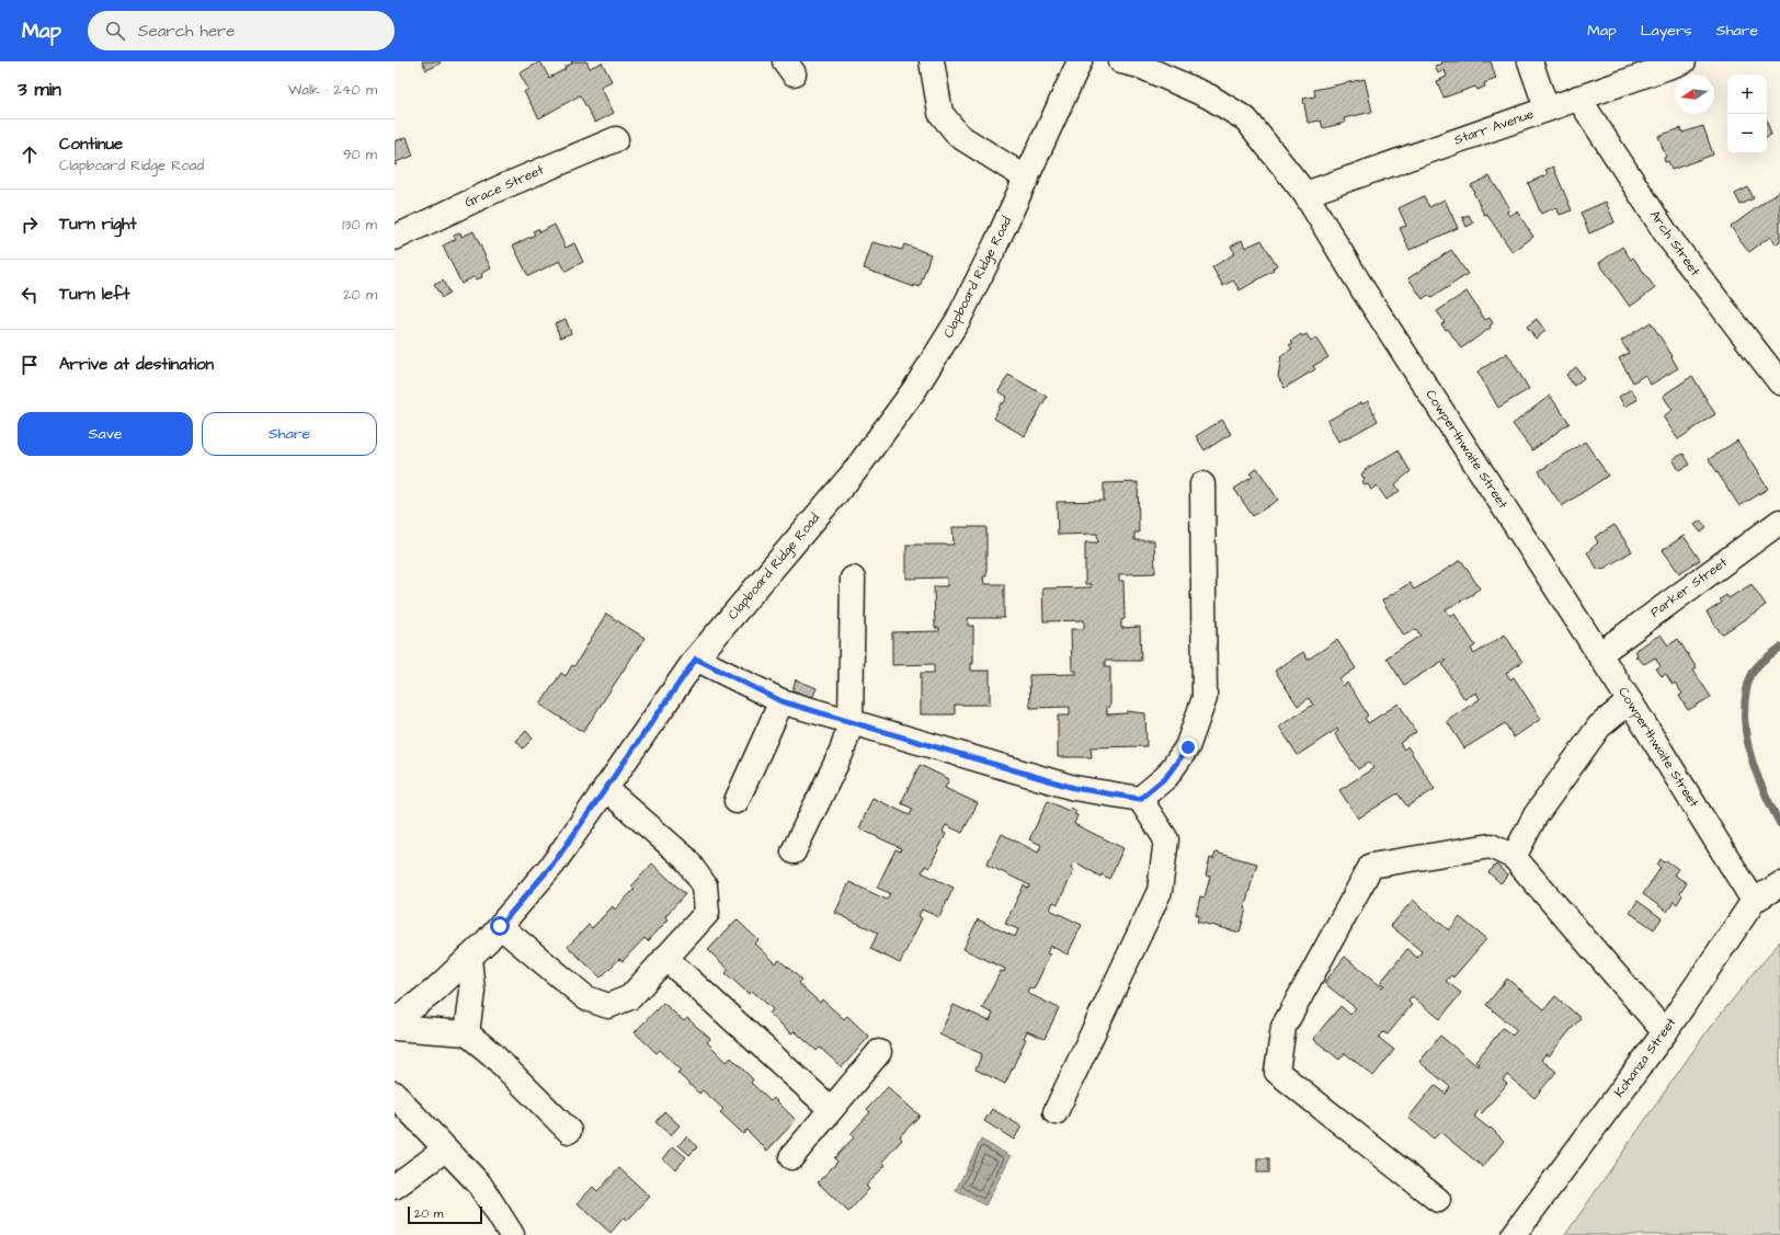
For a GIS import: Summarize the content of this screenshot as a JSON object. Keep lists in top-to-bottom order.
{
  "streets": {
    "street": [
      "Starr Avenue",
      "Grace Street",
      "Arch Street",
      "Clapboard Ridge Road",
      "Cowperthwaite Street",
      "Parker Street",
      "Kohanza Street"
    ]
  },
  "crossings": [
    ["Starr Avenue", "Arch Street"],
    ["Starr Avenue", "Cowperthwaite Street"],
    ["Cowperthwaite Street", "Parker Street"],
    ["Cowperthwaite Street", "Kohanza Street"]
  ],
  "scale_bar": "20 m",
  "north": "left",
  "page": {
    "header": "Map",
    "search": "Search here",
    "nav": ["Map", "Layers", "Share"],
    "heading": ["3 min", "Walk · 240 m"],
    "map_buttons": ["+", "−"],
    "list": [
      ["Continue", "Clapboard Ridge Road", "90 m"],
      ["Turn right", "130 m"],
      ["Turn left", "20 m"],
      "Arrive at destination"
    ],
    "buttons": ["Save", "Share"],
    "scale": "20 m"
  }
}
